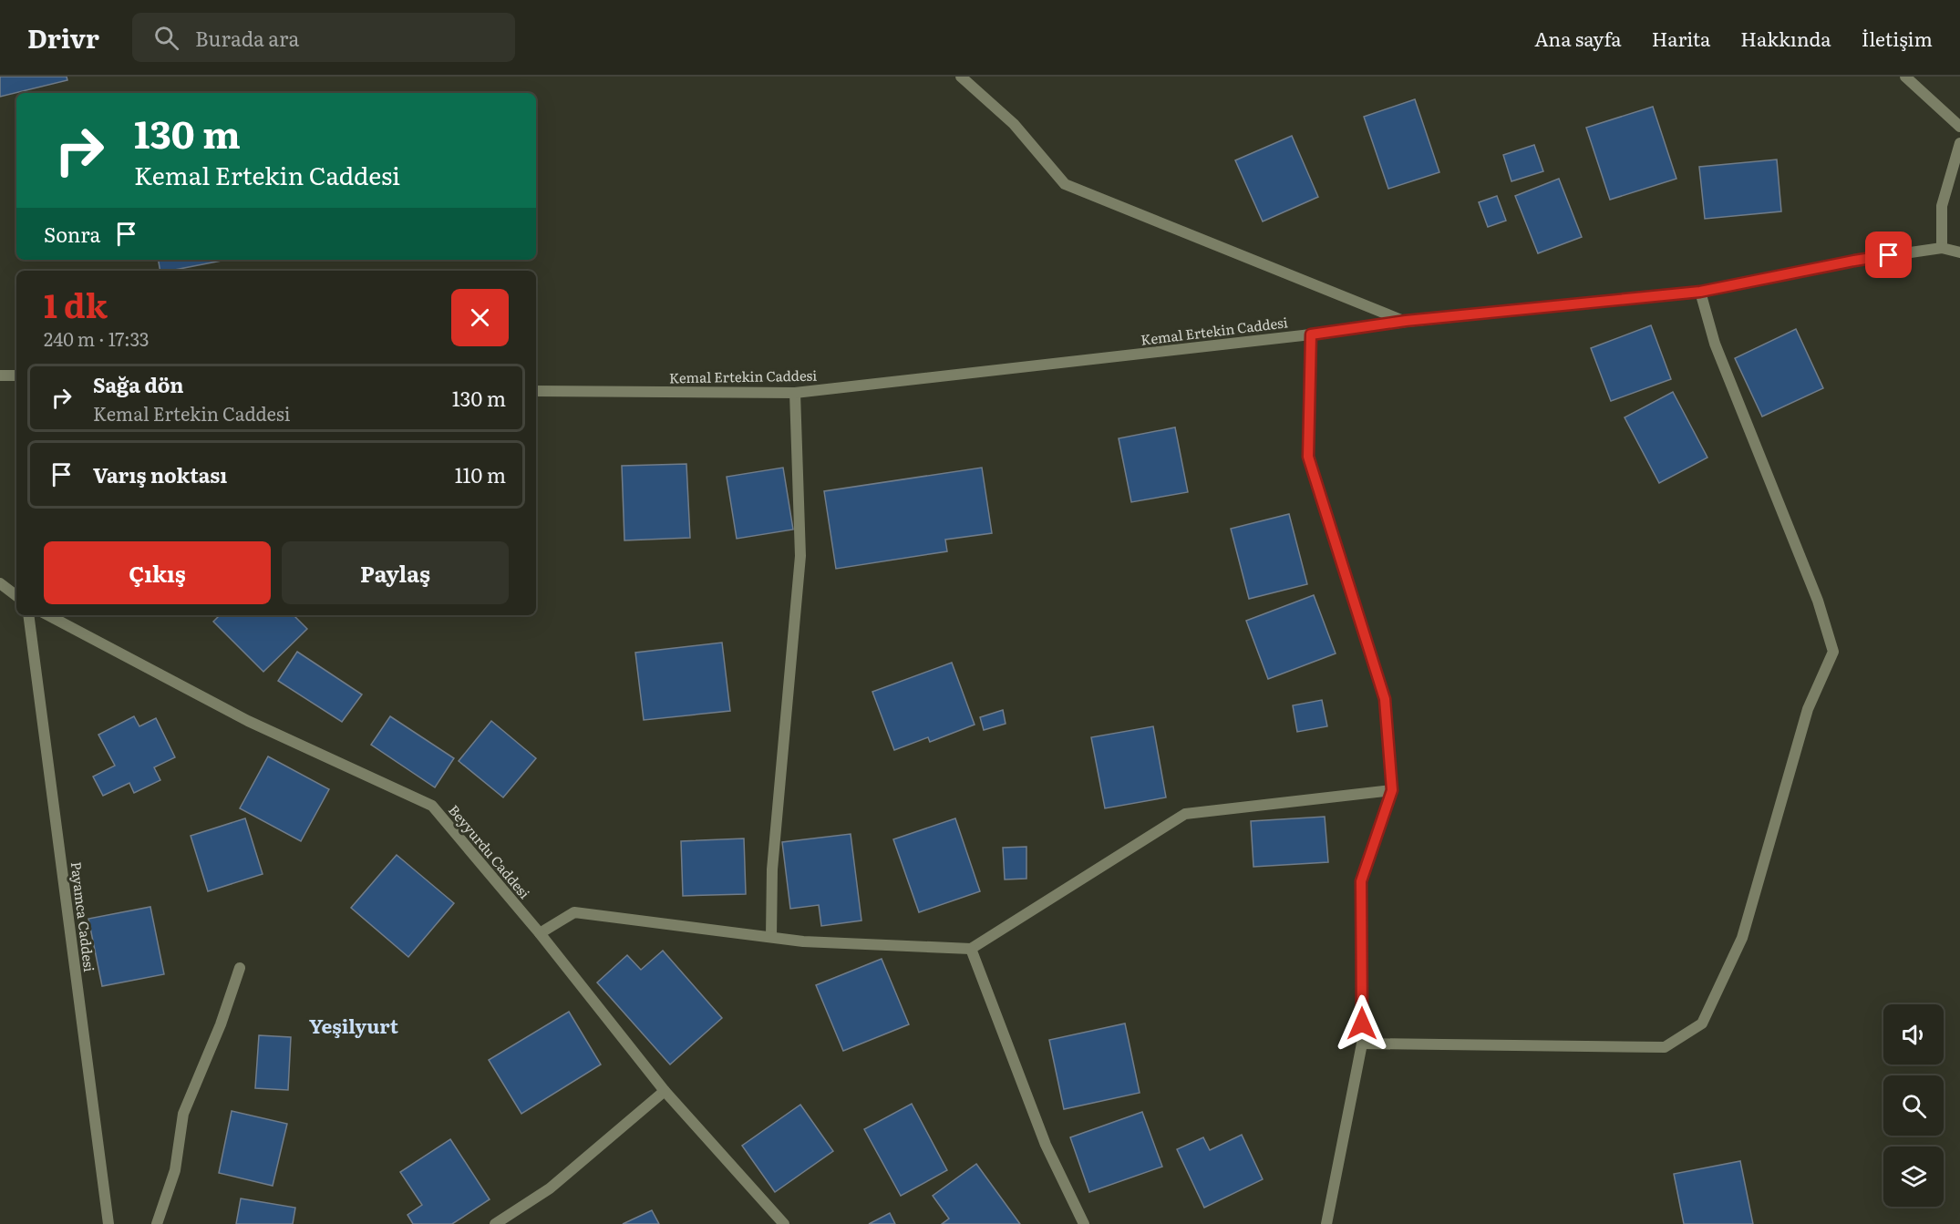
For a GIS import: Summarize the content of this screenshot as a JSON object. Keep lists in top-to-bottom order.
{
  "streets": {
    "street": ["Kemal Ertekin Caddesi", "Beyyurdu Caddesi", "Payamca Caddesi"]
  },
  "districts": ["Yeşilyurt"],
  "page": {
    "header": "Drivr",
    "search": "Burada ara",
    "nav": [
      "Ana sayfa",
      "Harita",
      "Hakkında",
      "İletişim"
    ],
    "turn": ["130 m", "Kemal Ertekin Caddesi"],
    "then": "Sonra",
    "heading": ["1 dk", "240 m · 17:33"],
    "list": [
      {
        "name": "Sağa dön",
        "note": "Kemal Ertekin Caddesi",
        "value": "130 m"
      },
      {
        "name": "Varış noktası",
        "value": "110 m"
      }
    ],
    "buttons": ["Çıkış", "Paylaş"]
  }
}
